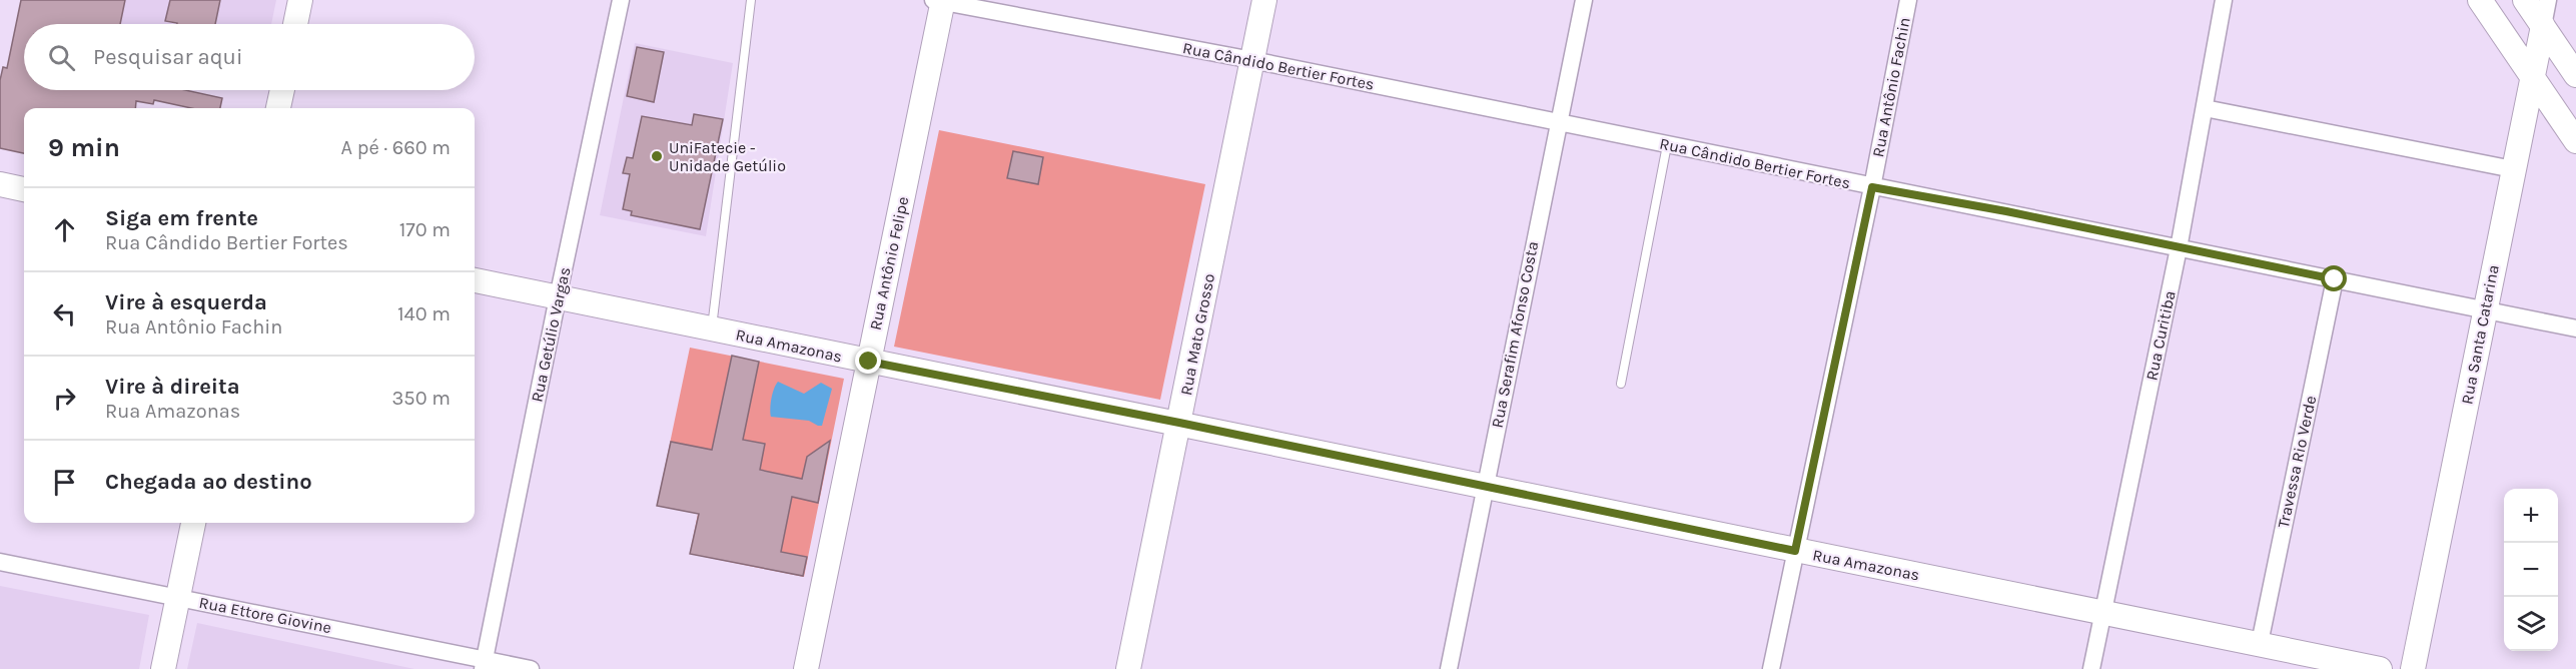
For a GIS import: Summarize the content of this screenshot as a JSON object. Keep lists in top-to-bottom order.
{
  "streets": {
    "street": [
      "Rua Cândido Bertier Fortes",
      "Rua Antônio Fachin",
      "Rua Antônio Felipe",
      "Rua Getúlio Vargas",
      "Rua Mato Grosso",
      "Rua Serafim Afonso Costa",
      "Rua Santa Catarina",
      "Rua Curitiba",
      "Rua Amazonas",
      "Travessa Rio Verde",
      "Rua Ettore Giovine"
    ]
  },
  "crossings": [
    ["Rua Cândido Bertier Fortes", "Rua Antônio Fachin"],
    ["Rua Cândido Bertier Fortes", "Rua Antônio Felipe"],
    ["Rua Cândido Bertier Fortes", "Rua Mato Grosso"],
    ["Rua Cândido Bertier Fortes", "Rua Serafim Afonso Costa"],
    ["Rua Cândido Bertier Fortes", "Rua Santa Catarina"],
    ["Rua Cândido Bertier Fortes", "Rua Curitiba"],
    ["Rua Cândido Bertier Fortes", "Travessa Rio Verde"],
    ["Rua Antônio Fachin", "Rua Amazonas"],
    ["Rua Antônio Felipe", "Rua Amazonas"],
    ["Rua Getúlio Vargas", "Rua Amazonas"],
    ["Rua Getúlio Vargas", "Rua Ettore Giovine"],
    ["Rua Mato Grosso", "Rua Amazonas"],
    ["Rua Serafim Afonso Costa", "Rua Amazonas"],
    ["Rua Curitiba", "Rua Amazonas"],
    ["Rua Amazonas", "Travessa Rio Verde"]
  ],
  "places": ["UniFatecie - Unidade Getúlio"],
  "page": {
    "search": "Pesquisar aqui",
    "heading": ["9 min", "A pé · 660 m"],
    "list": [
      ["Siga em frente", "Rua Cândido Bertier Fortes", "170 m"],
      ["Vire à esquerda", "Rua Antônio Fachin", "140 m"],
      ["Vire à direita", "Rua Amazonas", "350 m"],
      "Chegada ao destino"
    ],
    "map_buttons": ["+", "−"]
  }
}
